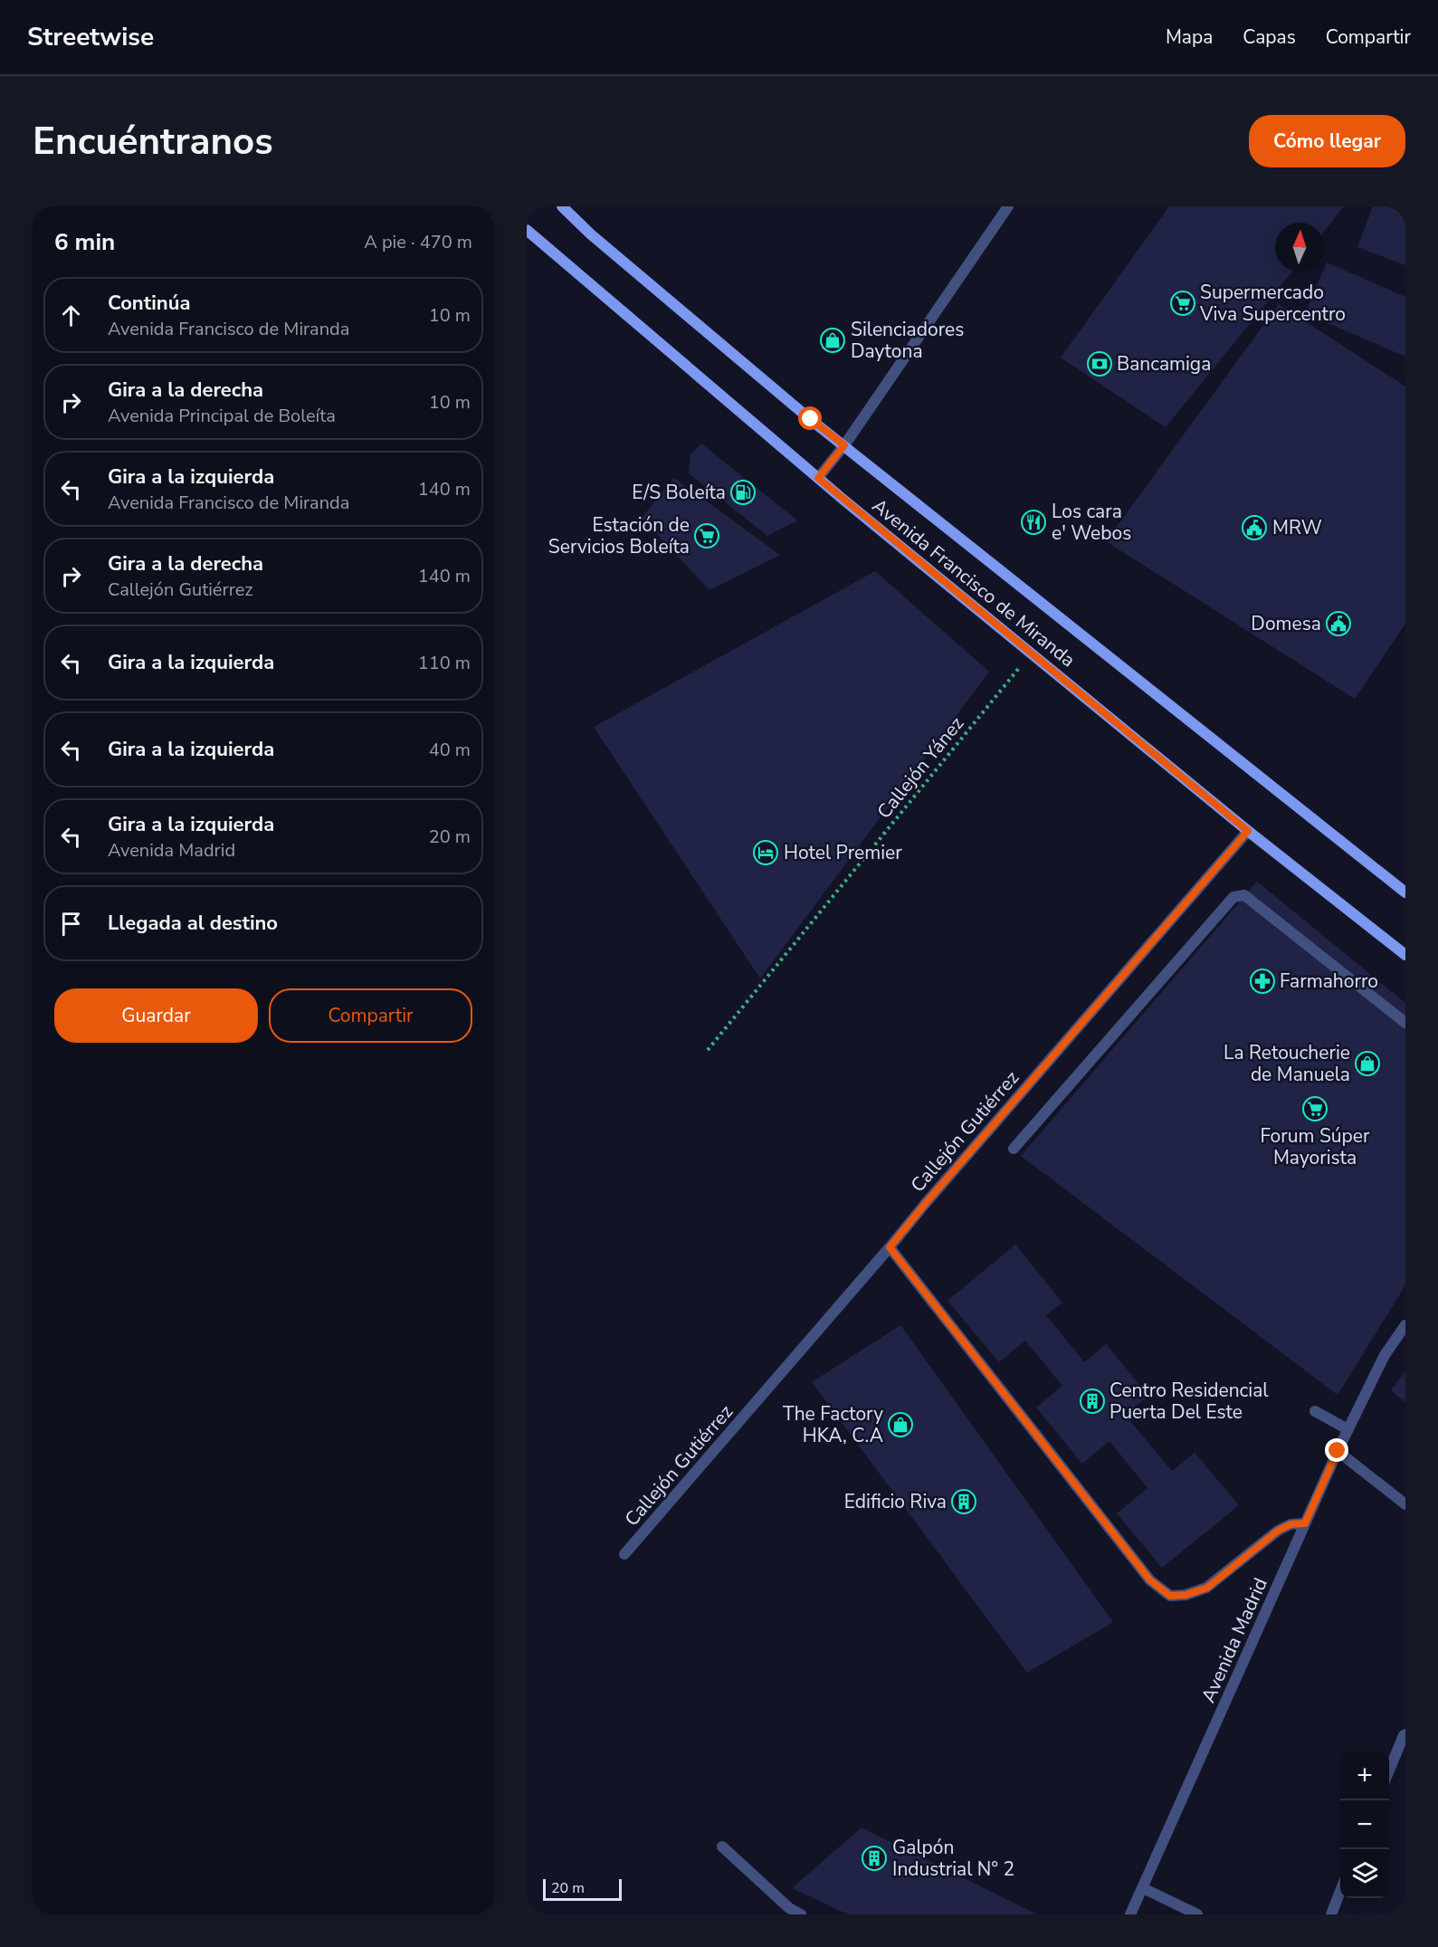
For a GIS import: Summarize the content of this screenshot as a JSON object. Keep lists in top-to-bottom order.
{
  "streets": {
    "main road": ["Avenida Francisco de Miranda"],
    "street": ["Callejón Gutiérrez", "Avenida Madrid"],
    "path": ["Callejón Yánez"]
  },
  "crossings": [
    ["Avenida Francisco de Miranda", "Callejón Yánez"],
    ["Avenida Francisco de Miranda", "Callejón Gutiérrez"]
  ],
  "places": {
    "supermarket": ["Supermercado Viva Supercentro", "Estación de Servicios Boleíta", "Forum Súper Mayorista"],
    "shop": ["Silenciadores Daytona", "La Retoucherie de Manuela", "The Factory HKA, C.A"],
    "bank": ["Bancamiga"],
    "fuel station": ["E/S Boleíta"],
    "restaurant": ["Los cara e' Webos"],
    "public building": ["MRW", "Domesa"],
    "hotel": ["Hotel Premier"],
    "pharmacy": ["Farmahorro"],
    "building": ["Centro Residencial Puerta Del Este", "Edificio Riva", "Galpón Industrial N° 2"]
  },
  "scale_bar": "20 m",
  "north": "top",
  "page": {
    "header": "Streetwise",
    "nav": ["Mapa", "Capas", "Compartir"],
    "buttons": [
      "Cómo llegar",
      ["Guardar", "Compartir"]
    ],
    "title": "Encuéntranos",
    "heading": ["6 min", "A pie · 470 m"],
    "list": [
      ["Continúa", "Avenida Francisco de Miranda", "10 m"],
      ["Gira a la derecha", "Avenida Principal de Boleíta", "10 m"],
      ["Gira a la izquierda", "Avenida Francisco de Miranda", "140 m"],
      ["Gira a la derecha", "Callejón Gutiérrez", "140 m"],
      ["Gira a la izquierda", "110 m"],
      ["Gira a la izquierda", "40 m"],
      ["Gira a la izquierda", "Avenida Madrid", "20 m"],
      "Llegada al destino"
    ],
    "map_buttons": ["+", "−"],
    "scale": "20 m"
  }
}
